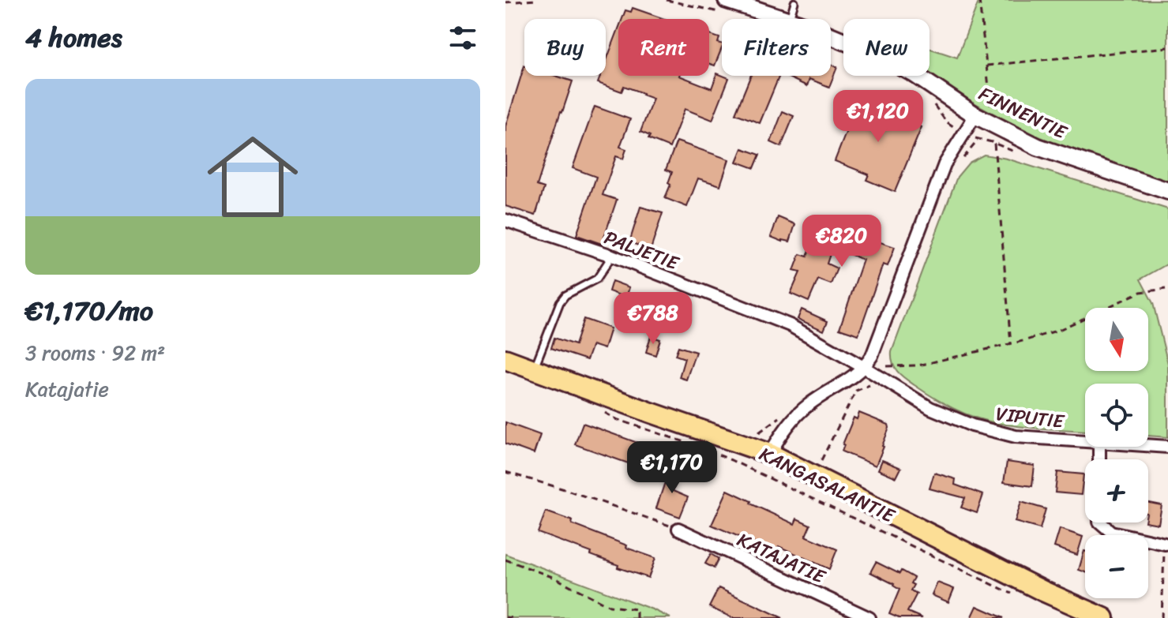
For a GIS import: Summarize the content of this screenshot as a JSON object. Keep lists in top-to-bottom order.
{
  "streets": {
    "main road": ["KANGASALANTIE"],
    "street": [
      "FINNENTIE",
      "PALJETIE",
      "VIPUTIE",
      "KATAJATIE"
    ]
  },
  "crossings": [
    ["PALJETIE", "VIPUTIE"]
  ],
  "north": "bottom",
  "page": {
    "heading": "4 homes",
    "chip": [
      "Buy",
      "Rent",
      "Filters",
      "New"
    ],
    "list": [
      {
        "name": "€1,170/mo",
        "note": "3 rooms · 92 m² · Katajatie"
      }
    ],
    "price": [
      "€1,120",
      "€820",
      "€788",
      "€1,170"
    ],
    "map_buttons": ["+", "−"]
  }
}
